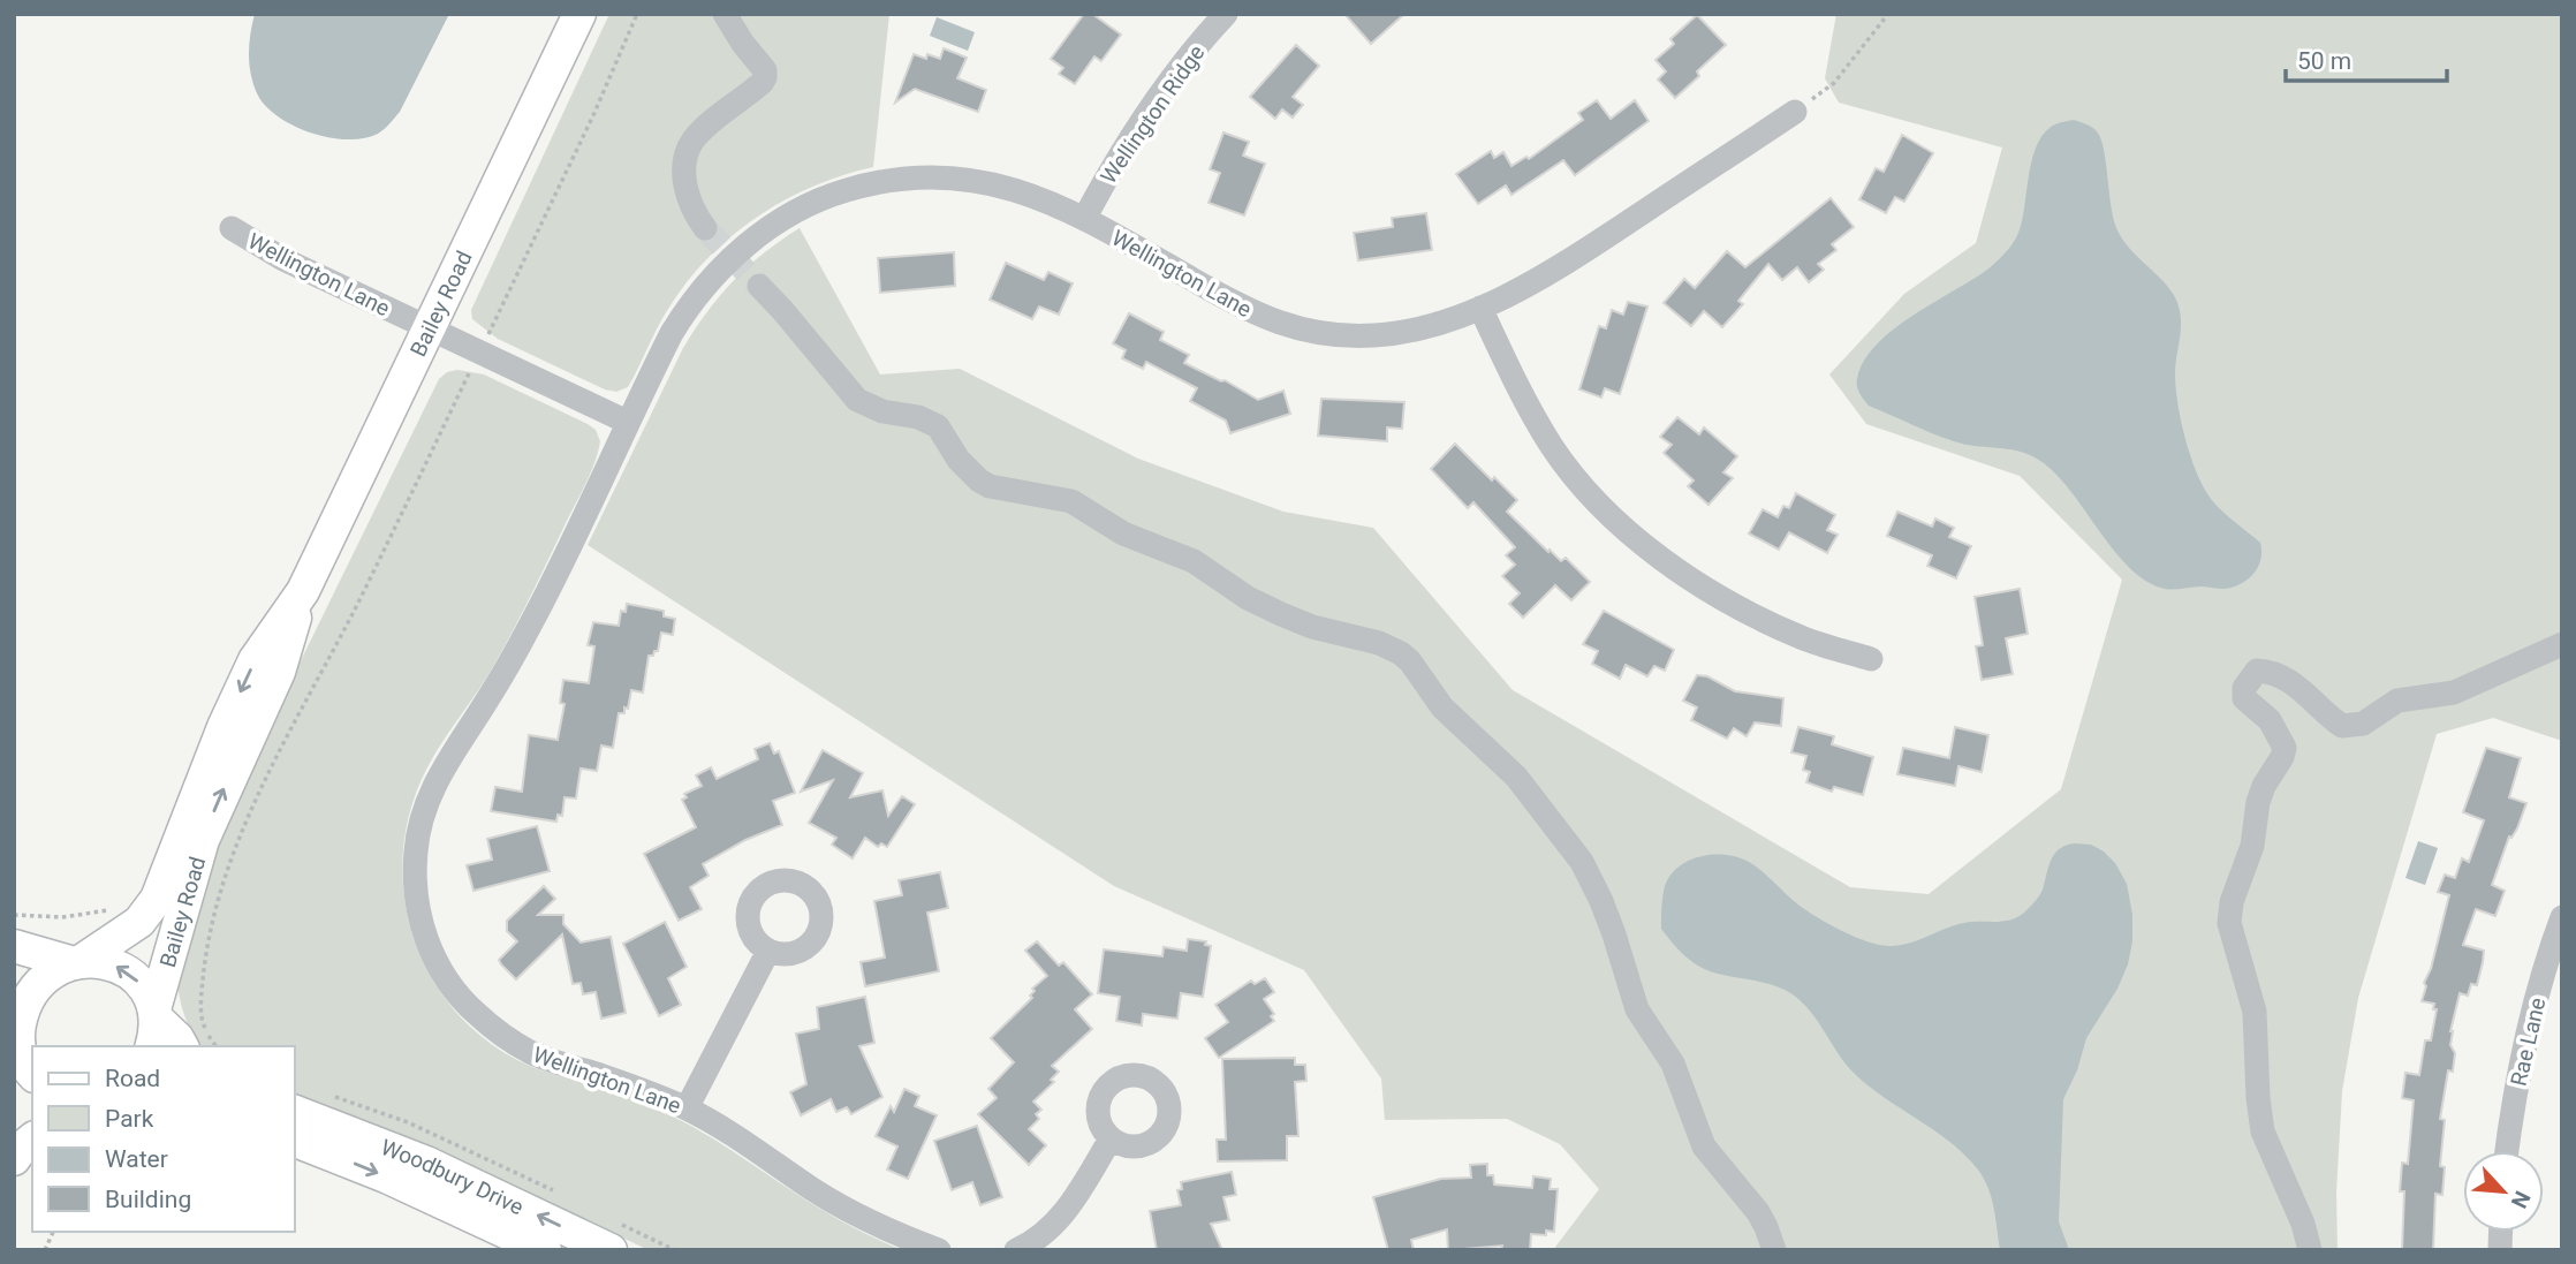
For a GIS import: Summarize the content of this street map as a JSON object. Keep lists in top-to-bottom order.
{
  "streets": {
    "main road": ["Bailey Road", "Woodbury Drive"],
    "street": ["Wellington Ridge", "Wellington Lane", "Rae Lane"]
  },
  "crossings": [
    ["Wellington Ridge", "Wellington Lane"],
    ["Wellington Lane", "Bailey Road"]
  ],
  "legend": [
    "Road",
    "Park",
    "Water",
    "Building"
  ],
  "scale_bar": "50 m",
  "north": "bottom right"
}
